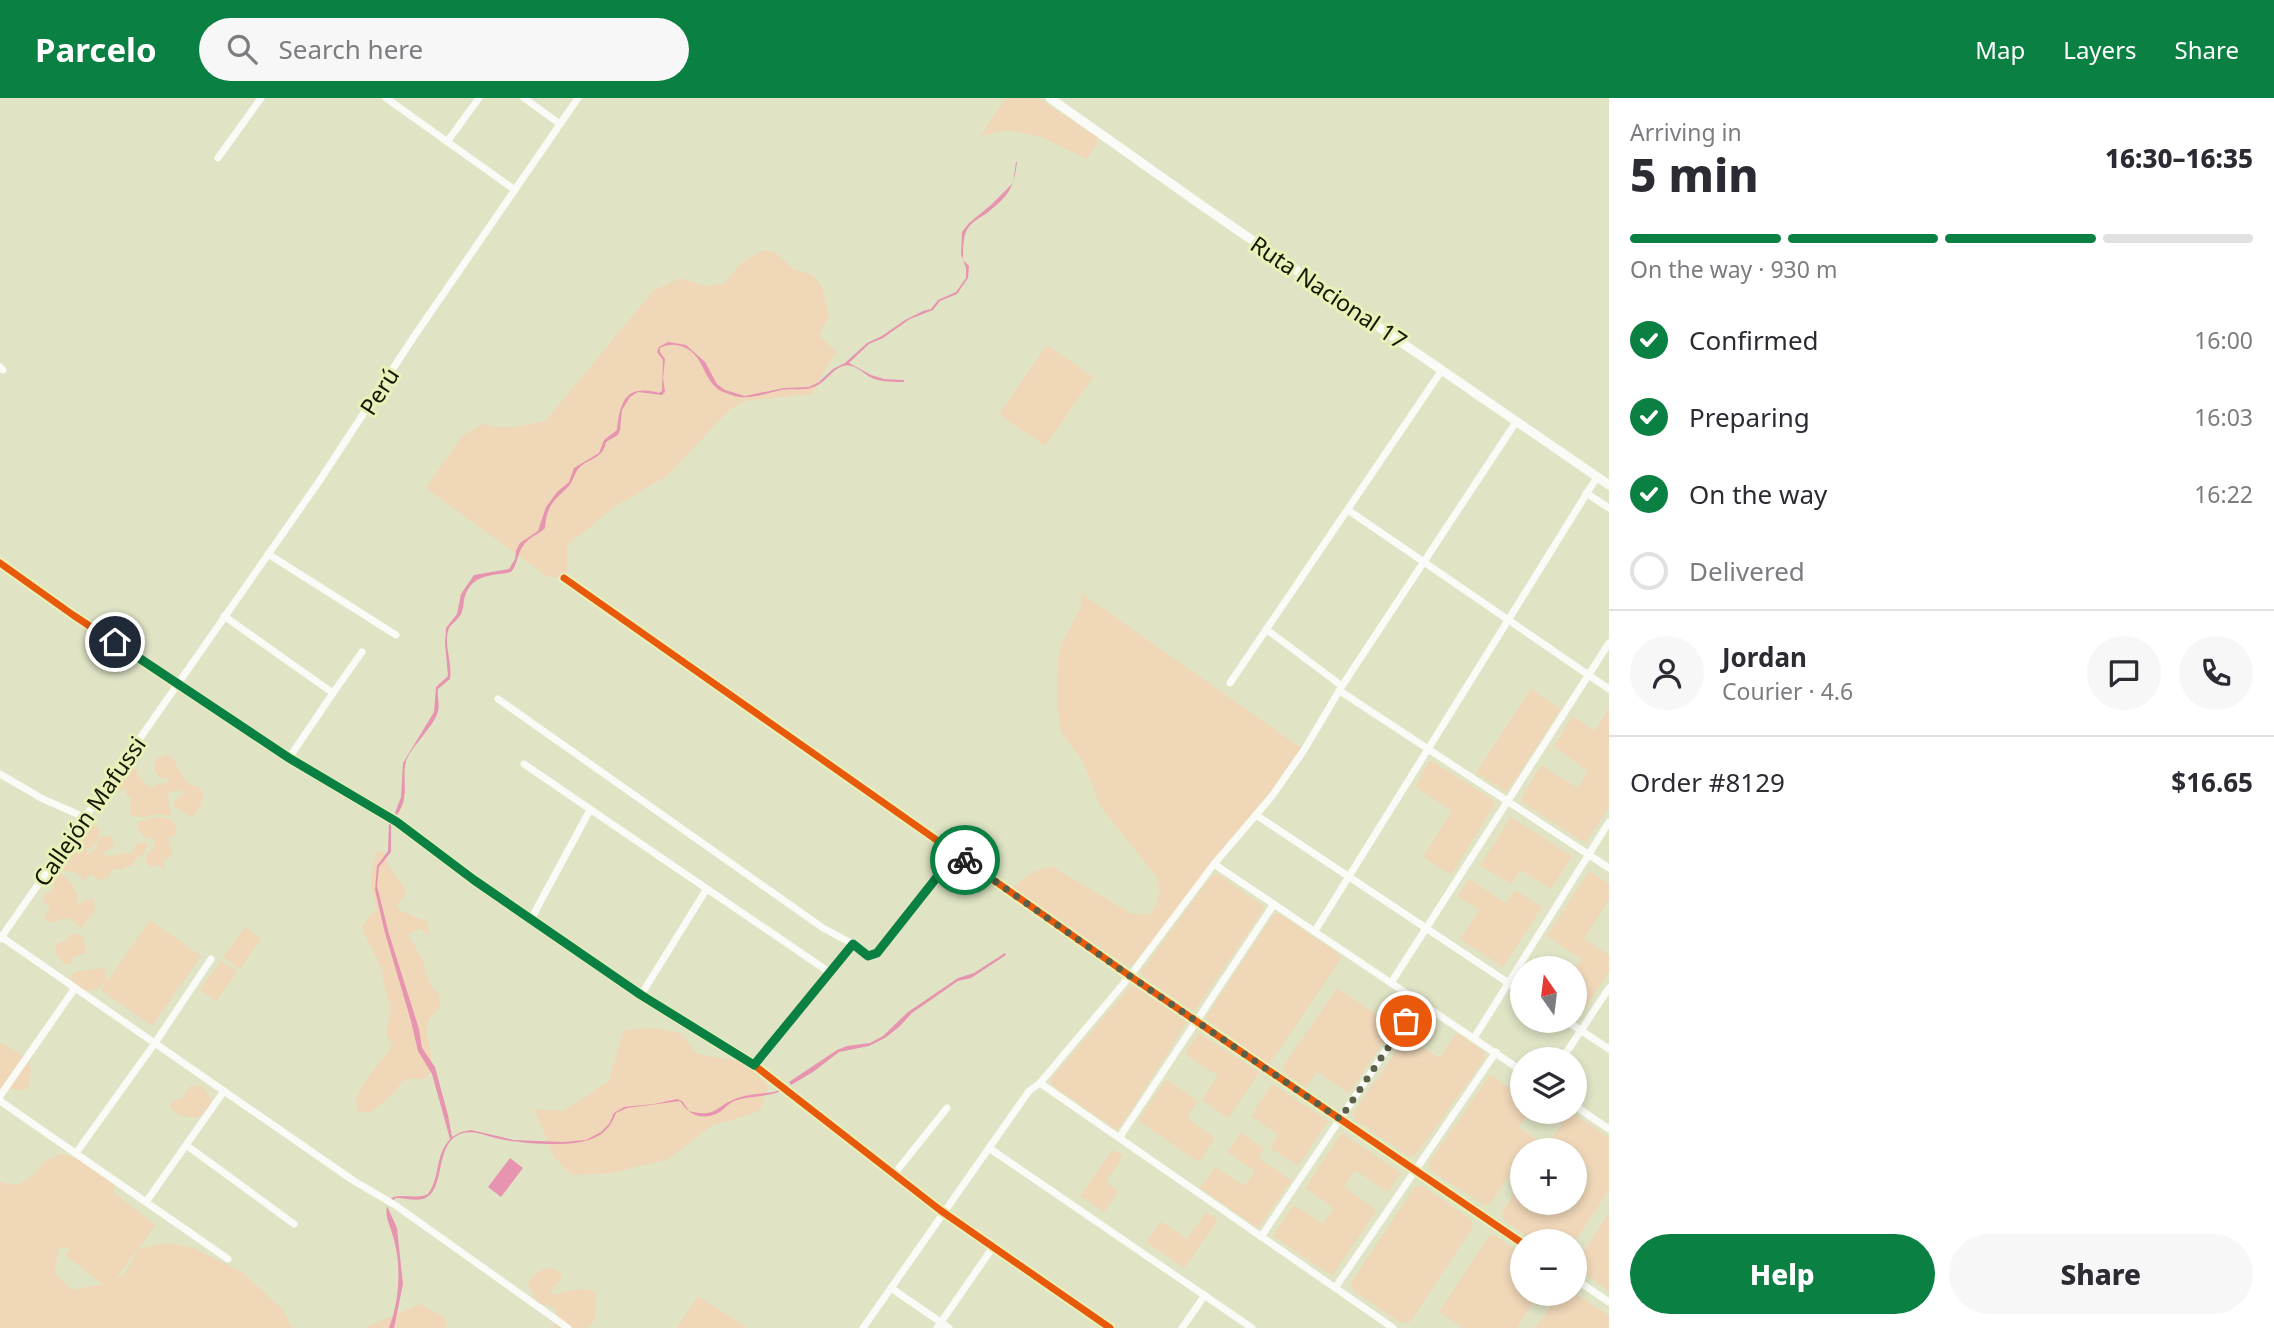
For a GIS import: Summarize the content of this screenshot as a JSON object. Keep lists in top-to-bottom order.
{
  "streets": {
    "street": ["Ruta Nacional 17", "Perú", "Callejón Mafussi"]
  },
  "crossings": [
    ["Perú", "Callejón Mafussi"]
  ],
  "north": "top",
  "page": {
    "header": "Parcelo",
    "search": "Search here",
    "nav": ["Map", "Layers", "Share"],
    "heading": ["5 min", "Arriving in", "16:30–16:35"],
    "panel": [
      "Jordan",
      "Courier · 4.6",
      "Order #8129",
      "$16.65"
    ],
    "bar": "On the way · 930 m",
    "list": [
      ["Confirmed", "16:00"],
      ["Preparing", "16:03"],
      ["On the way", "16:22"],
      "Delivered"
    ],
    "map_buttons": ["+", "−"],
    "buttons": ["Help", "Share"]
  }
}
